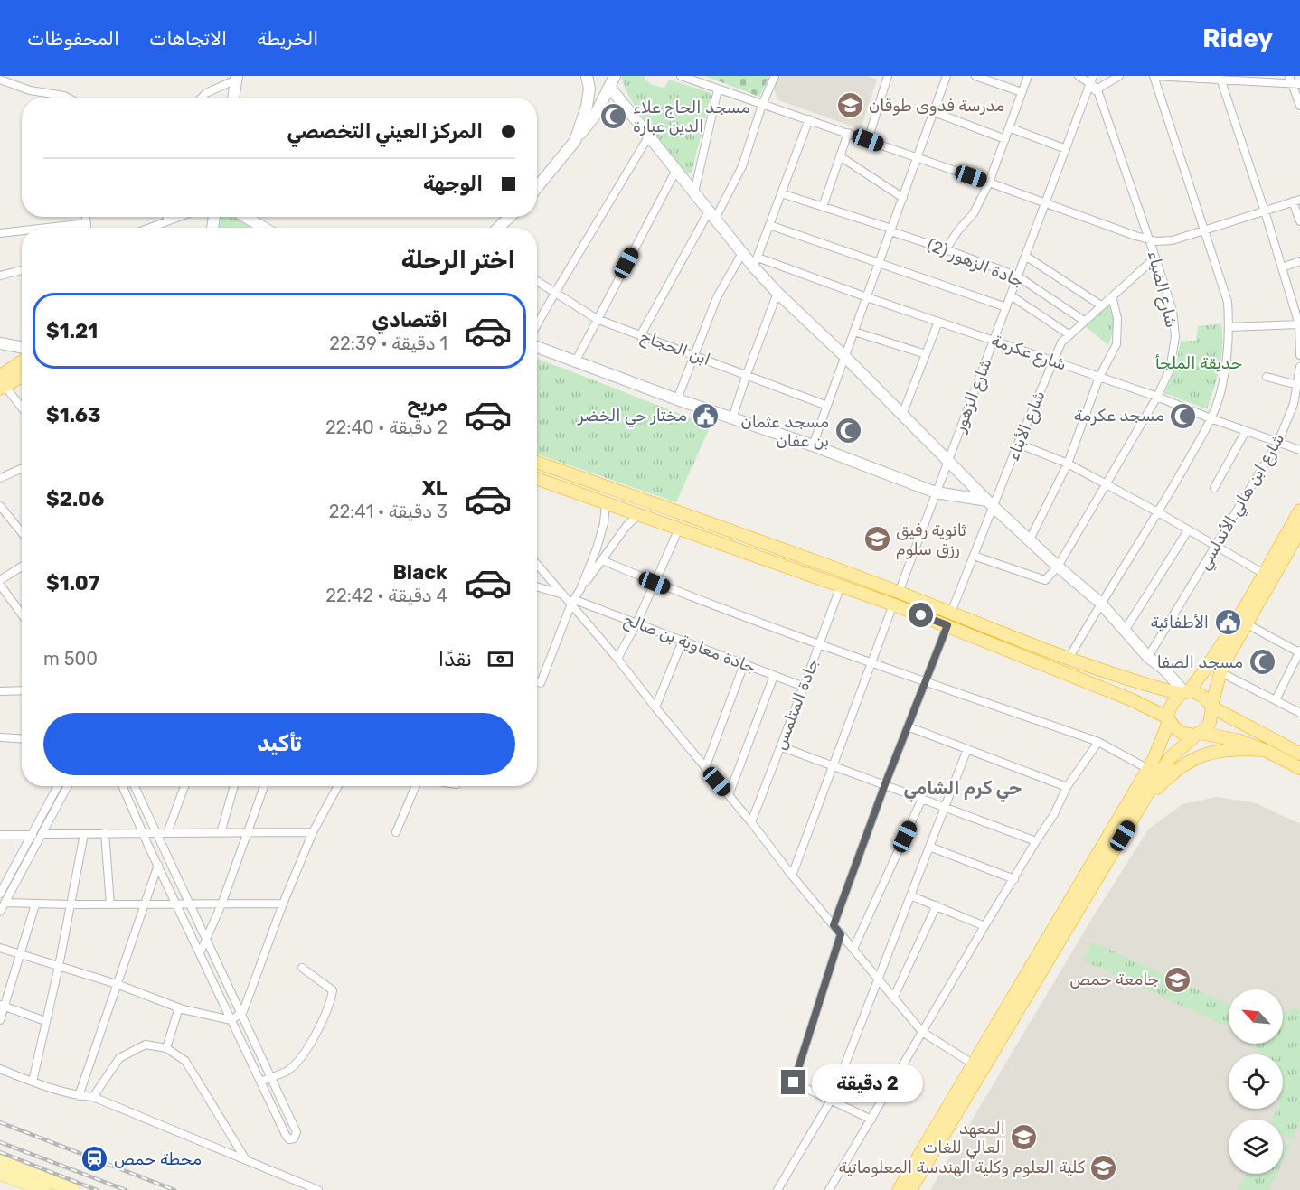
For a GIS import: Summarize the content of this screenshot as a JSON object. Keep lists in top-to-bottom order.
{
  "streets": {
    "street": [
      "جادة الزهور (2)",
      "شارع الضياء",
      "ابن الحجاج",
      "شارع عكرمة",
      "شارع الزهور",
      "شارع الأبناء",
      "شارع ابن هاني الأندلسي",
      "جادة معاوية بن صالح",
      "جادة المتلمس"
    ]
  },
  "crossings": [
    ["جادة الزهور (2)", "شارع الزهور"],
    ["جادة الزهور (2)", "شارع الأبناء"],
    ["شارع الضياء", "شارع عكرمة"],
    ["شارع الضياء", "شارع الزهور"],
    ["شارع الضياء", "شارع الأبناء"],
    ["شارع عكرمة", "شارع الزهور"],
    ["شارع عكرمة", "شارع الأبناء"],
    ["شارع عكرمة", "شارع ابن هاني الأندلسي"],
    ["جادة معاوية بن صالح", "جادة المتلمس"]
  ],
  "districts": ["حي كرم الشامي"],
  "parks": ["حديقة الملجأ"],
  "places": {
    "school or university": [
      "مدرسة فدوى طوقان",
      "ثانوية رفيق رزق سلوم",
      "جامعة حمص",
      "المعهد العالي للغات",
      "كلية العلوم وكلية الهندسة المعلوماتية"
    ],
    "mosque": [
      "مسجد الحاج علاء الدين عبارة",
      "مسجد عكرمة",
      "مسجد عثمان بن عفان",
      "مسجد الصفا"
    ],
    "public building": ["مختار حي الخضر", "الأطفائية"],
    "station": ["محطة حمص"]
  },
  "north": "top left",
  "page": {
    "header": "Ridey",
    "nav": ["الخريطة", "الاتجاهات", "المحفوظات"],
    "banner": ["المركز العيني التخصصي", "الوجهة"],
    "heading": "اختر الرحلة",
    "list": [
      {
        "name": "اقتصادي",
        "note": "1 دقيقة · 22:39",
        "value": "$1.21"
      },
      {
        "name": "مريح",
        "note": "2 دقيقة · 22:40",
        "value": "$1.63"
      },
      {
        "name": "XL",
        "note": "3 دقيقة · 22:41",
        "value": "$2.06"
      },
      {
        "name": "Black",
        "note": "4 دقيقة · 22:42",
        "value": "$1.07"
      }
    ],
    "pay": ["نقدًا", "500 m"],
    "buttons": "تأكيد",
    "bubble": "2 دقيقة"
  }
}
